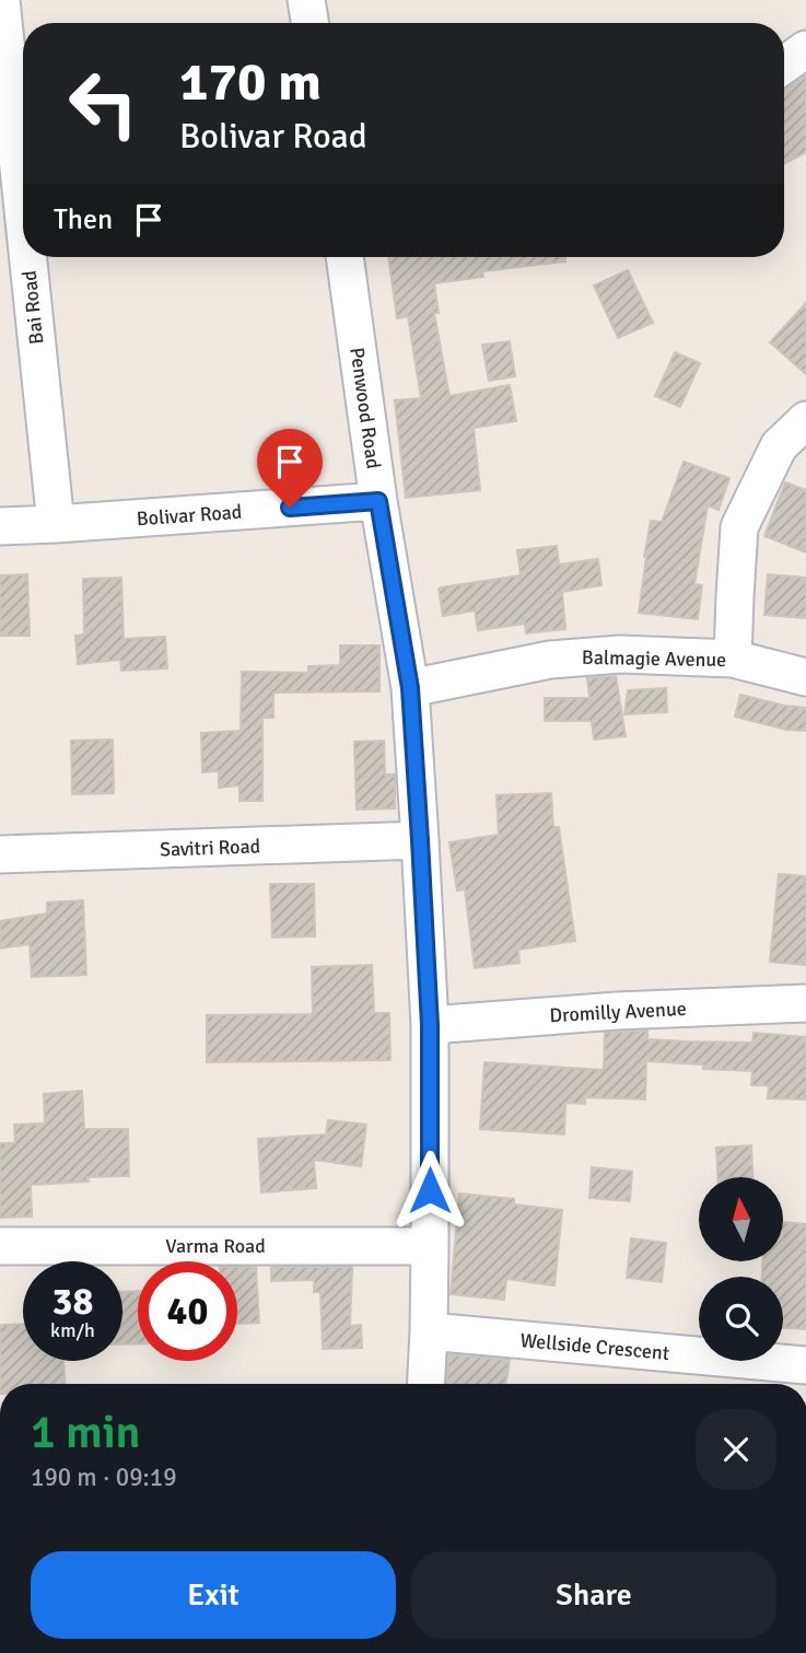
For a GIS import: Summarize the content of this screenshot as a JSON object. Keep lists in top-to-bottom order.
{
  "streets": {
    "street": [
      "Bai Road",
      "Penwood Road",
      "Bolivar Road",
      "Balmagie Avenue",
      "Savitri Road",
      "Dromilly Avenue",
      "Varma Road",
      "Wellside Crescent"
    ]
  },
  "crossings": [
    ["Bai Road", "Bolivar Road"],
    ["Penwood Road", "Bolivar Road"],
    ["Penwood Road", "Balmagie Avenue"],
    ["Penwood Road", "Savitri Road"],
    ["Penwood Road", "Dromilly Avenue"],
    ["Penwood Road", "Varma Road"],
    ["Penwood Road", "Wellside Crescent"]
  ],
  "north": "top",
  "page": {
    "turn": ["170 m", "Bolivar Road"],
    "then": "Then",
    "speed": "38 km/h",
    "limit": "40",
    "heading": ["1 min", "190 m · 09:19"],
    "buttons": ["Exit", "Share"]
  }
}
